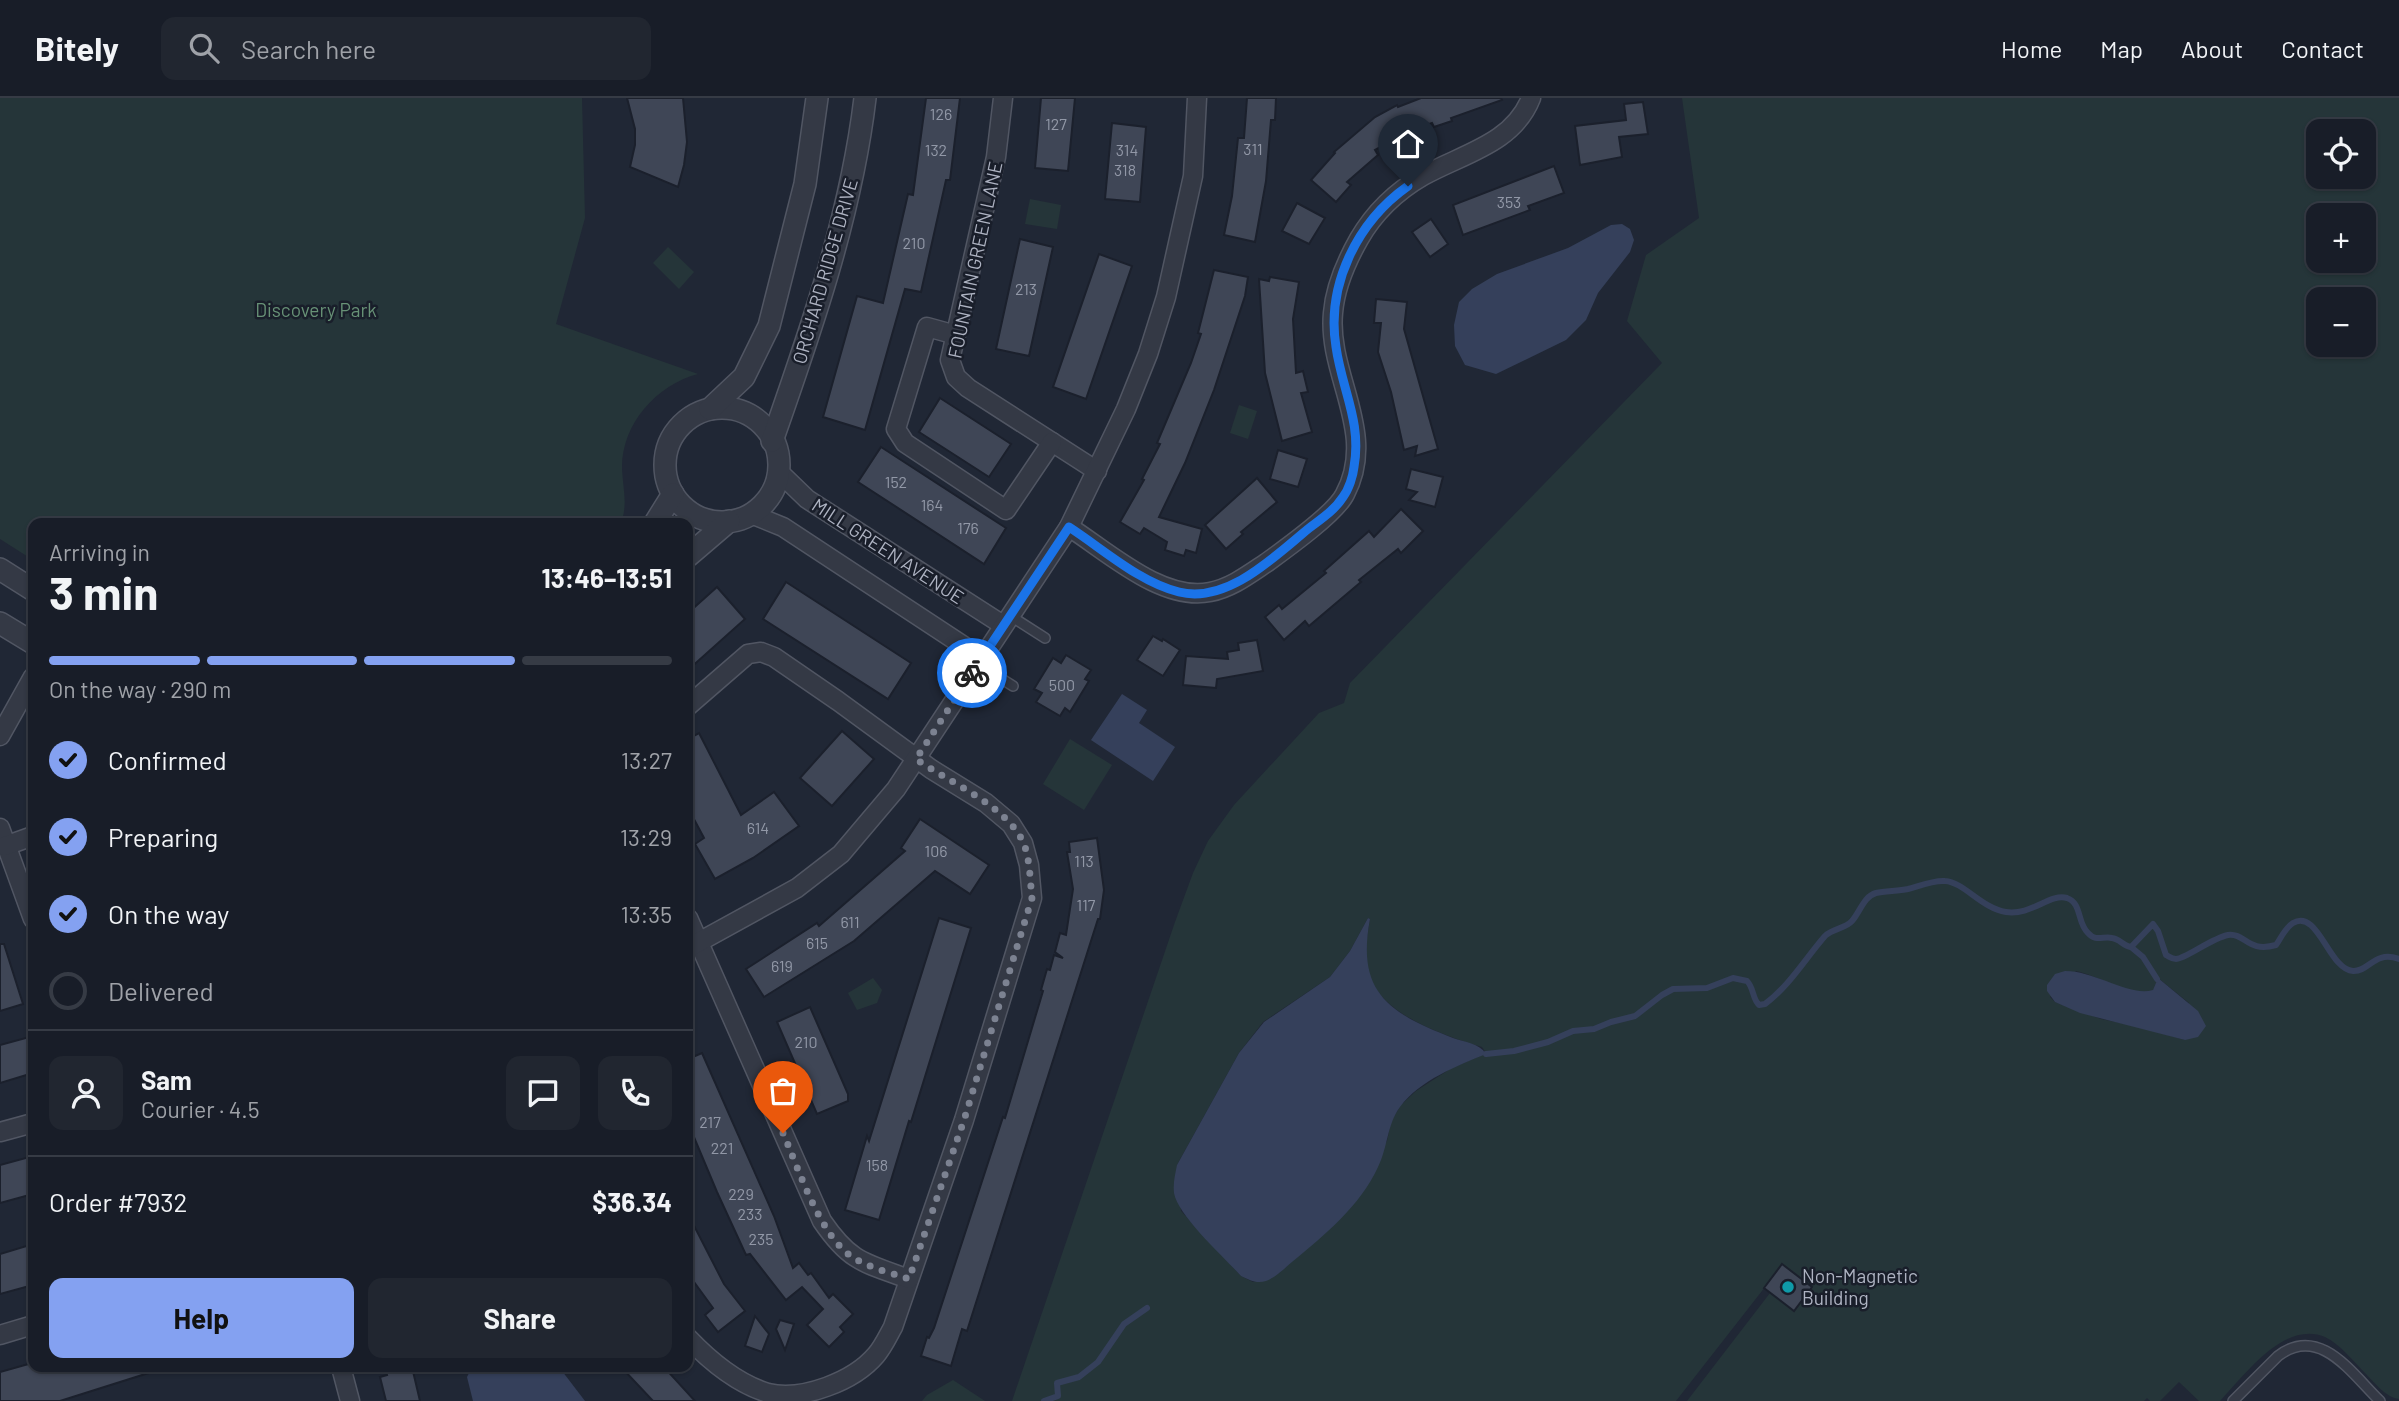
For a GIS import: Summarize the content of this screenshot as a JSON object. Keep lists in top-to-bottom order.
{
  "streets": {
    "street": ["FOUNTAIN GREEN LANE", "ORCHARD RIDGE DRIVE", "MILL GREEN AVENUE"]
  },
  "crossings": [
    ["ORCHARD RIDGE DRIVE", "MILL GREEN AVENUE"]
  ],
  "parks": ["Discovery Park"],
  "places": ["Non-Magnetic Building"],
  "house_numbers": [
    "126",
    "127",
    "311",
    "132",
    "314",
    "318",
    "353",
    "210",
    "213",
    "152",
    "164",
    "176",
    "500",
    "614",
    "106",
    "113",
    "117",
    "611",
    "615",
    "619",
    "210",
    "217",
    "221",
    "158",
    "229",
    "233",
    "235"
  ],
  "page": {
    "header": "Bitely",
    "search": "Search here",
    "nav": [
      "Home",
      "Map",
      "About",
      "Contact"
    ],
    "map_buttons": ["+", "−"],
    "heading": ["3 min", "Arriving in", "13:46–13:51"],
    "panel": [
      "Sam",
      "Courier · 4.5",
      "Order #7932",
      "$36.34"
    ],
    "bar": "On the way · 290 m",
    "list": [
      ["Confirmed", "13:27"],
      ["Preparing", "13:29"],
      ["On the way", "13:35"],
      "Delivered"
    ],
    "buttons": ["Help", "Share"]
  }
}
